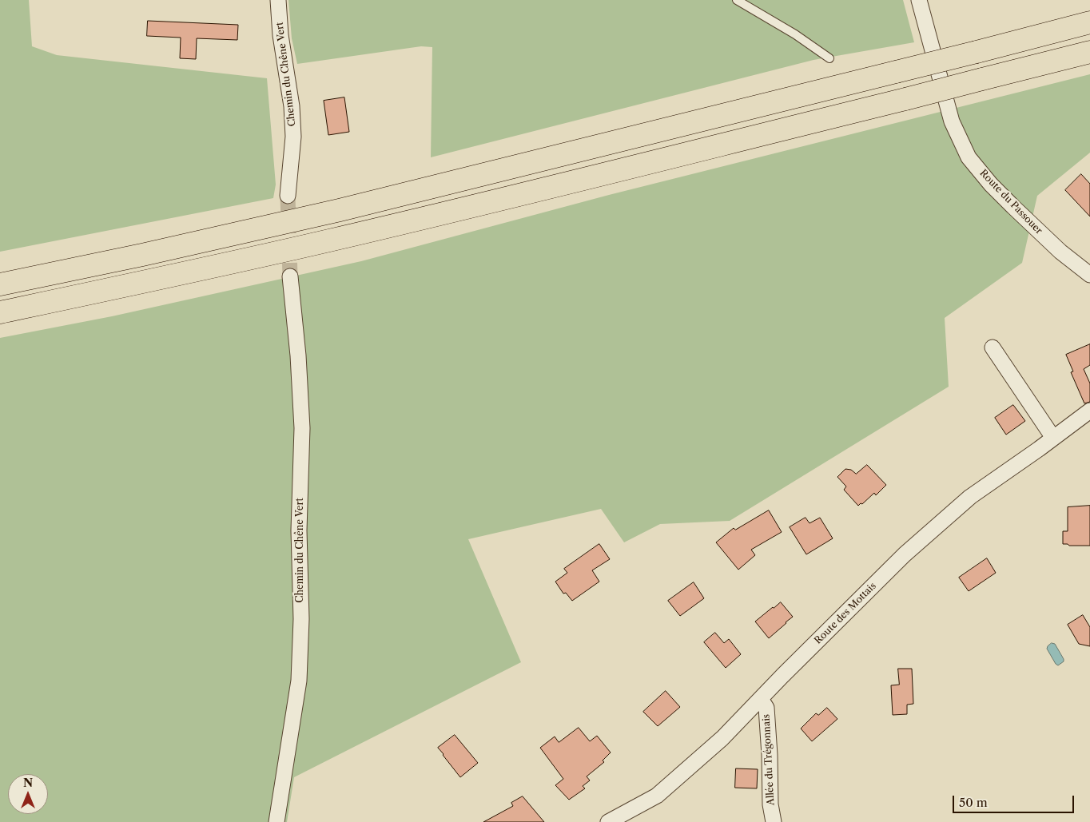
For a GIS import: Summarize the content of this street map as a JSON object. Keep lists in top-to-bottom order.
{
  "streets": {
    "street": [
      "Chemin du Chêne Vert",
      "Route du Passouer",
      "Route des Mottais",
      "Allée du Trégonnais"
    ]
  },
  "crossings": [
    ["Route des Mottais", "Allée du Trégonnais"]
  ],
  "scale_bar": "50 m",
  "north": "top"
}
